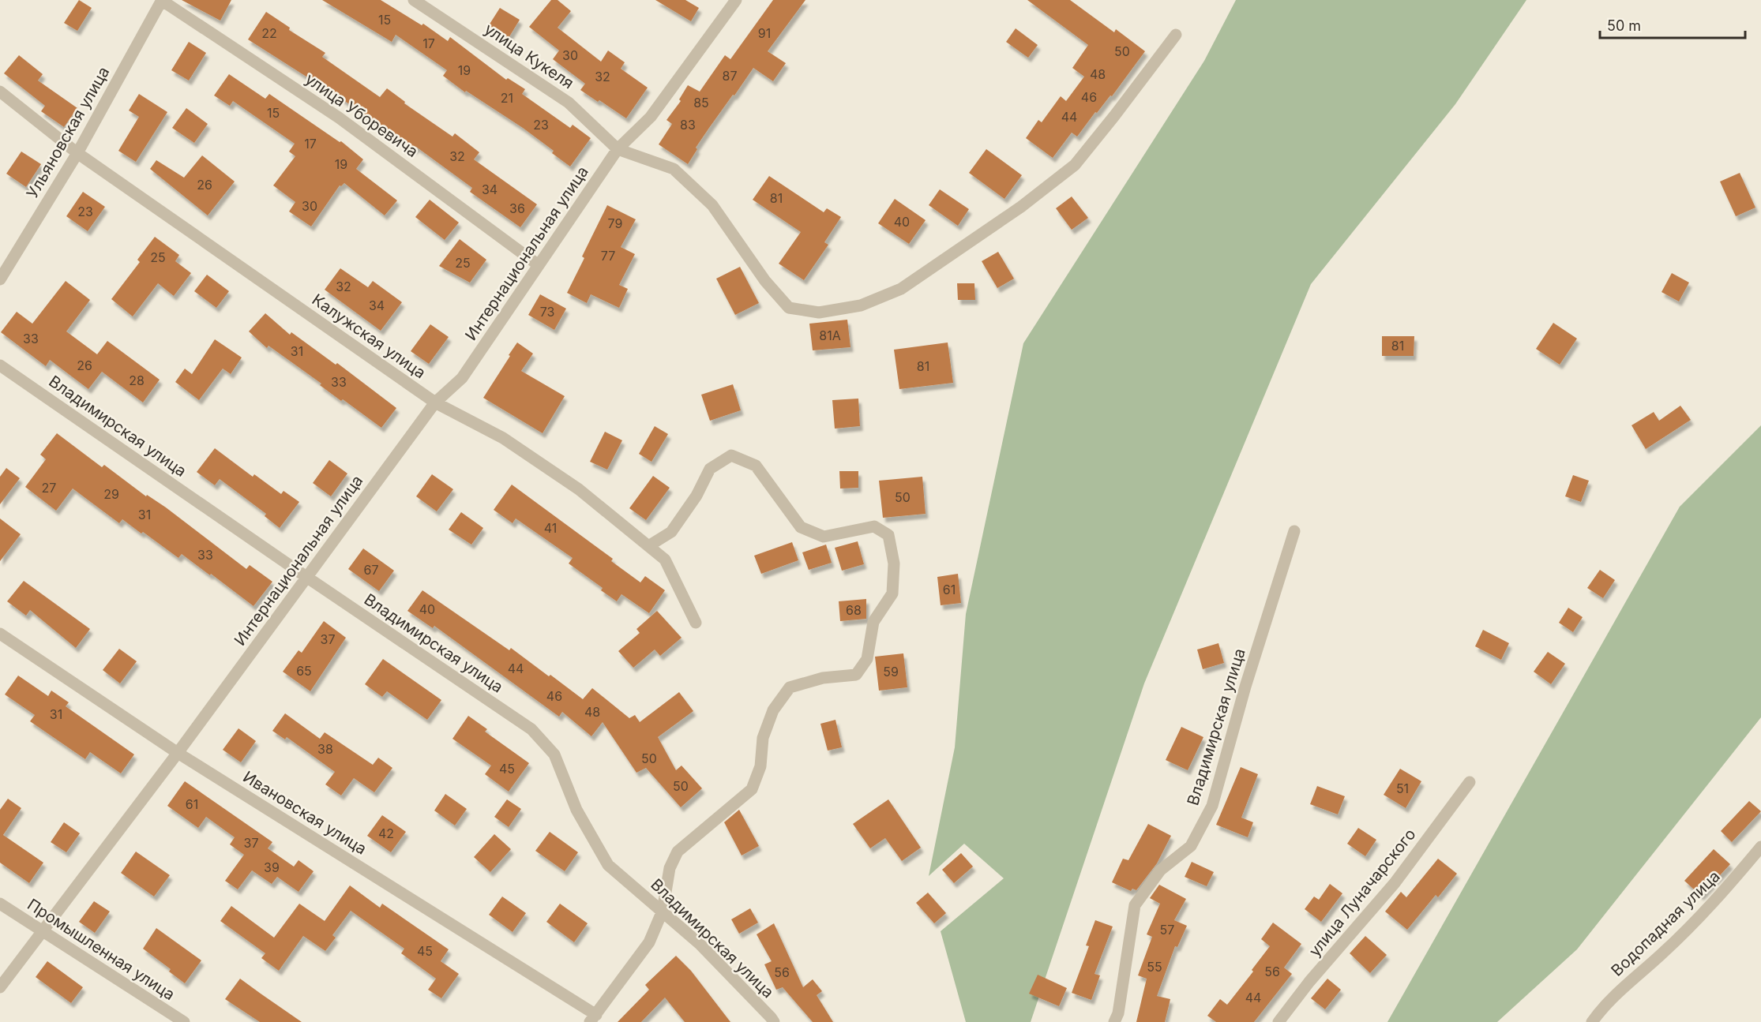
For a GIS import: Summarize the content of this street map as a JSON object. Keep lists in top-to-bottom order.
{
  "streets": {
    "street": [
      "улица Кукеля",
      "улица Уборевича",
      "Ульяновская улица",
      "Интернациональная улица",
      "Калужская улица",
      "Владимирская улица",
      "Ивановская улица",
      "улица Луначарского",
      "Водопадная улица",
      "Промышленная улица"
    ]
  },
  "crossings": [
    ["улица Кукеля", "Интернациональная улица"],
    ["улица Уборевича", "Ульяновская улица"],
    ["улица Уборевича", "Интернациональная улица"],
    ["Ульяновская улица", "Калужская улица"],
    ["Интернациональная улица", "Калужская улица"],
    ["Интернациональная улица", "Владимирская улица"],
    ["Интернациональная улица", "Ивановская улица"],
    ["Интернациональная улица", "Промышленная улица"]
  ],
  "house_numbers": [
    "15",
    "22",
    "91",
    "17",
    "50",
    "30",
    "19",
    "48",
    "87",
    "32",
    "46",
    "21",
    "85",
    "15",
    "44",
    "23",
    "83",
    "17",
    "32",
    "19",
    "26",
    "34",
    "81",
    "30",
    "36",
    "23",
    "40",
    "79",
    "77",
    "25",
    "25",
    "32",
    "34",
    "73",
    "81А",
    "33",
    "81",
    "31",
    "26",
    "81",
    "28",
    "33",
    "27",
    "29",
    "50",
    "31",
    "41",
    "33",
    "67",
    "61",
    "40",
    "68",
    "37",
    "44",
    "65",
    "59",
    "46",
    "48",
    "31",
    "38",
    "50",
    "45",
    "50",
    "51",
    "61",
    "42",
    "37",
    "39",
    "57",
    "45",
    "55",
    "56",
    "56",
    "44"
  ],
  "scale_bar": "50 m"
}
